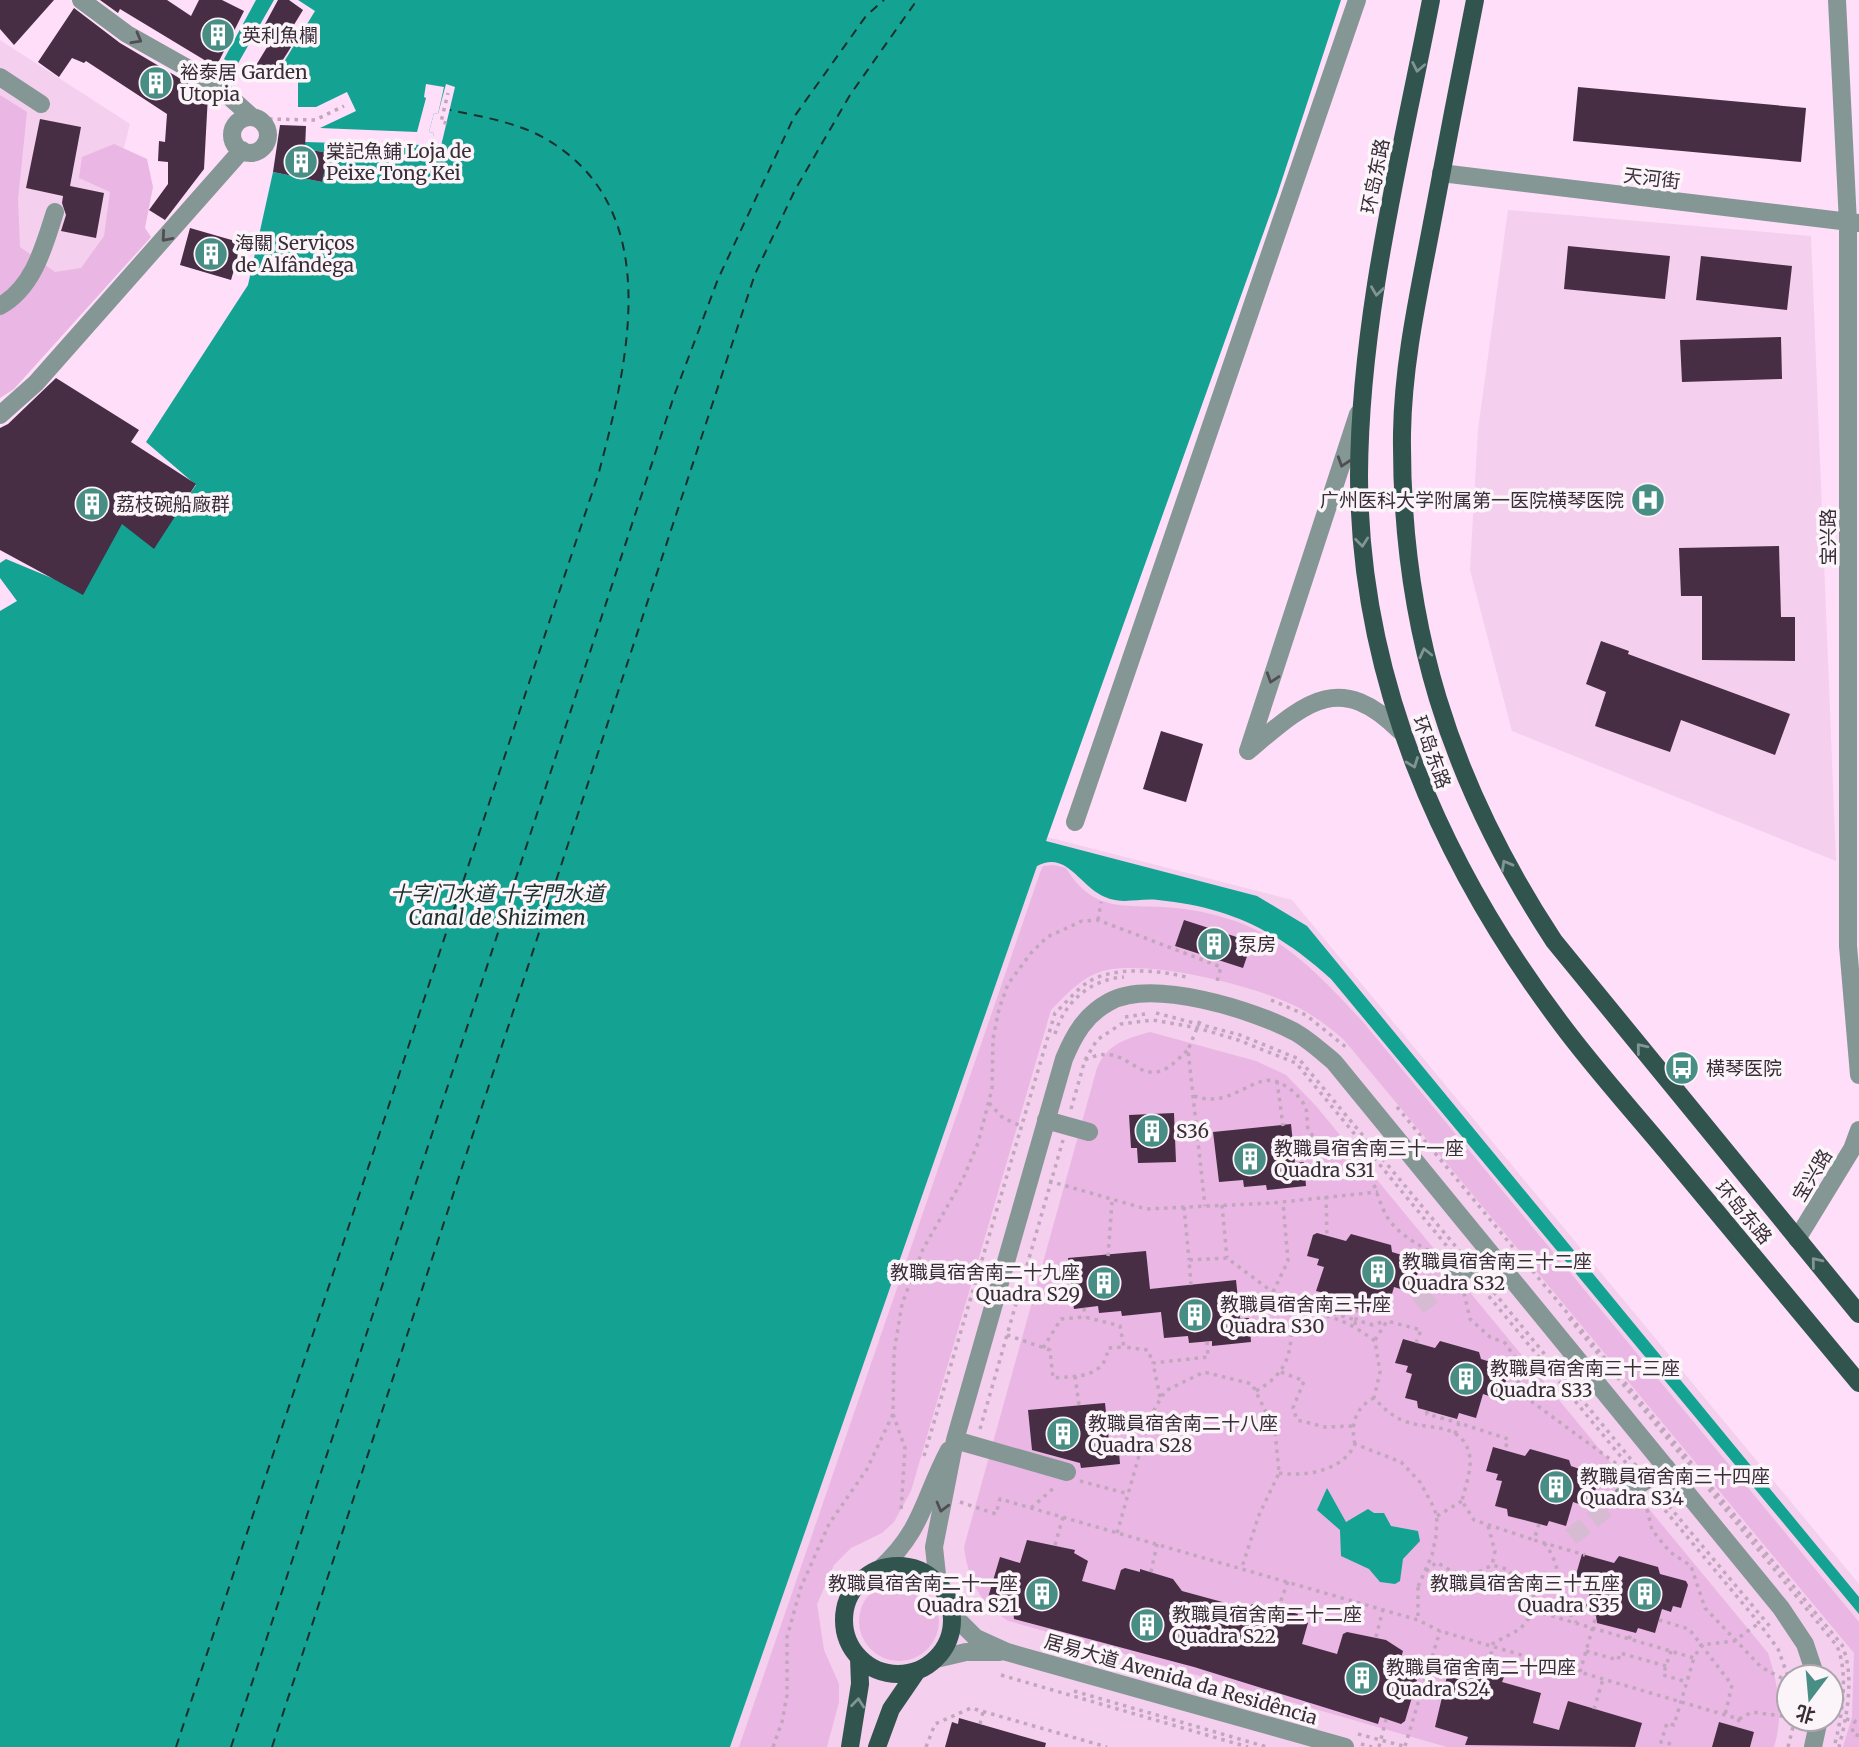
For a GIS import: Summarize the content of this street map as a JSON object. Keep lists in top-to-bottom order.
{
  "streets": {
    "main road": ["环岛东路"],
    "street": ["天河街", "宝兴路", "居易大道 Avenida da Residência"]
  },
  "crossings": [
    ["环岛东路", "天河街"],
    ["环岛东路", "宝兴路"],
    ["天河街", "宝兴路"]
  ],
  "water": ["十字门水道 十字門水道 Canal de Shizimen"],
  "places": {
    "building": [
      "英利魚欄",
      "裕泰居 Garden Utopia",
      "棠記魚鋪 Loja de Peixe Tong Kei",
      "海關 Serviços de Alfândega",
      "荔枝碗船廠群",
      "泵房",
      "S36",
      "教職員宿舍南三十一座 Quadra S31",
      "教職員宿舍南三十二座 Quadra S32",
      "教職員宿舍南二十九座 Quadra S29",
      "教職員宿舍南三十座 Quadra S30",
      "教職員宿舍南三十三座 Quadra S33",
      "教職員宿舍南二十八座 Quadra S28",
      "教職員宿舍南三十四座 Quadra S34",
      "教職員宿舍南二十一座 Quadra S21",
      "教職員宿舍南三十五座 Quadra S35",
      "教職員宿舍南二十二座 Quadra S22",
      "教職員宿舍南二十四座 Quadra S24"
    ],
    "hospital": ["广州医科大学附属第一医院横琴医院"],
    "bus stop": ["横琴医院"]
  },
  "north": "bottom"
}
